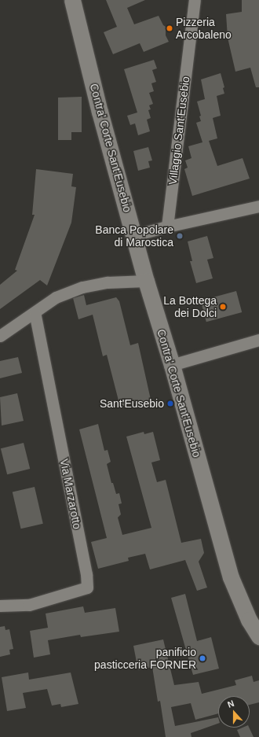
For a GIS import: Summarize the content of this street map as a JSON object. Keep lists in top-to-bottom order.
{
  "streets": {
    "street": ["Villaggio Sant'Eusebio", "Contra' Corte Sant'Eusebio", "Via Marzarotto"]
  },
  "places": [
    "Pizzeria Arcobaleno",
    "Banca Popolare di Marostica",
    "La Bottega dei Dolci",
    "Sant'Eusebio",
    "panificio pasticceria FORNER"
  ],
  "north": "top"
}
